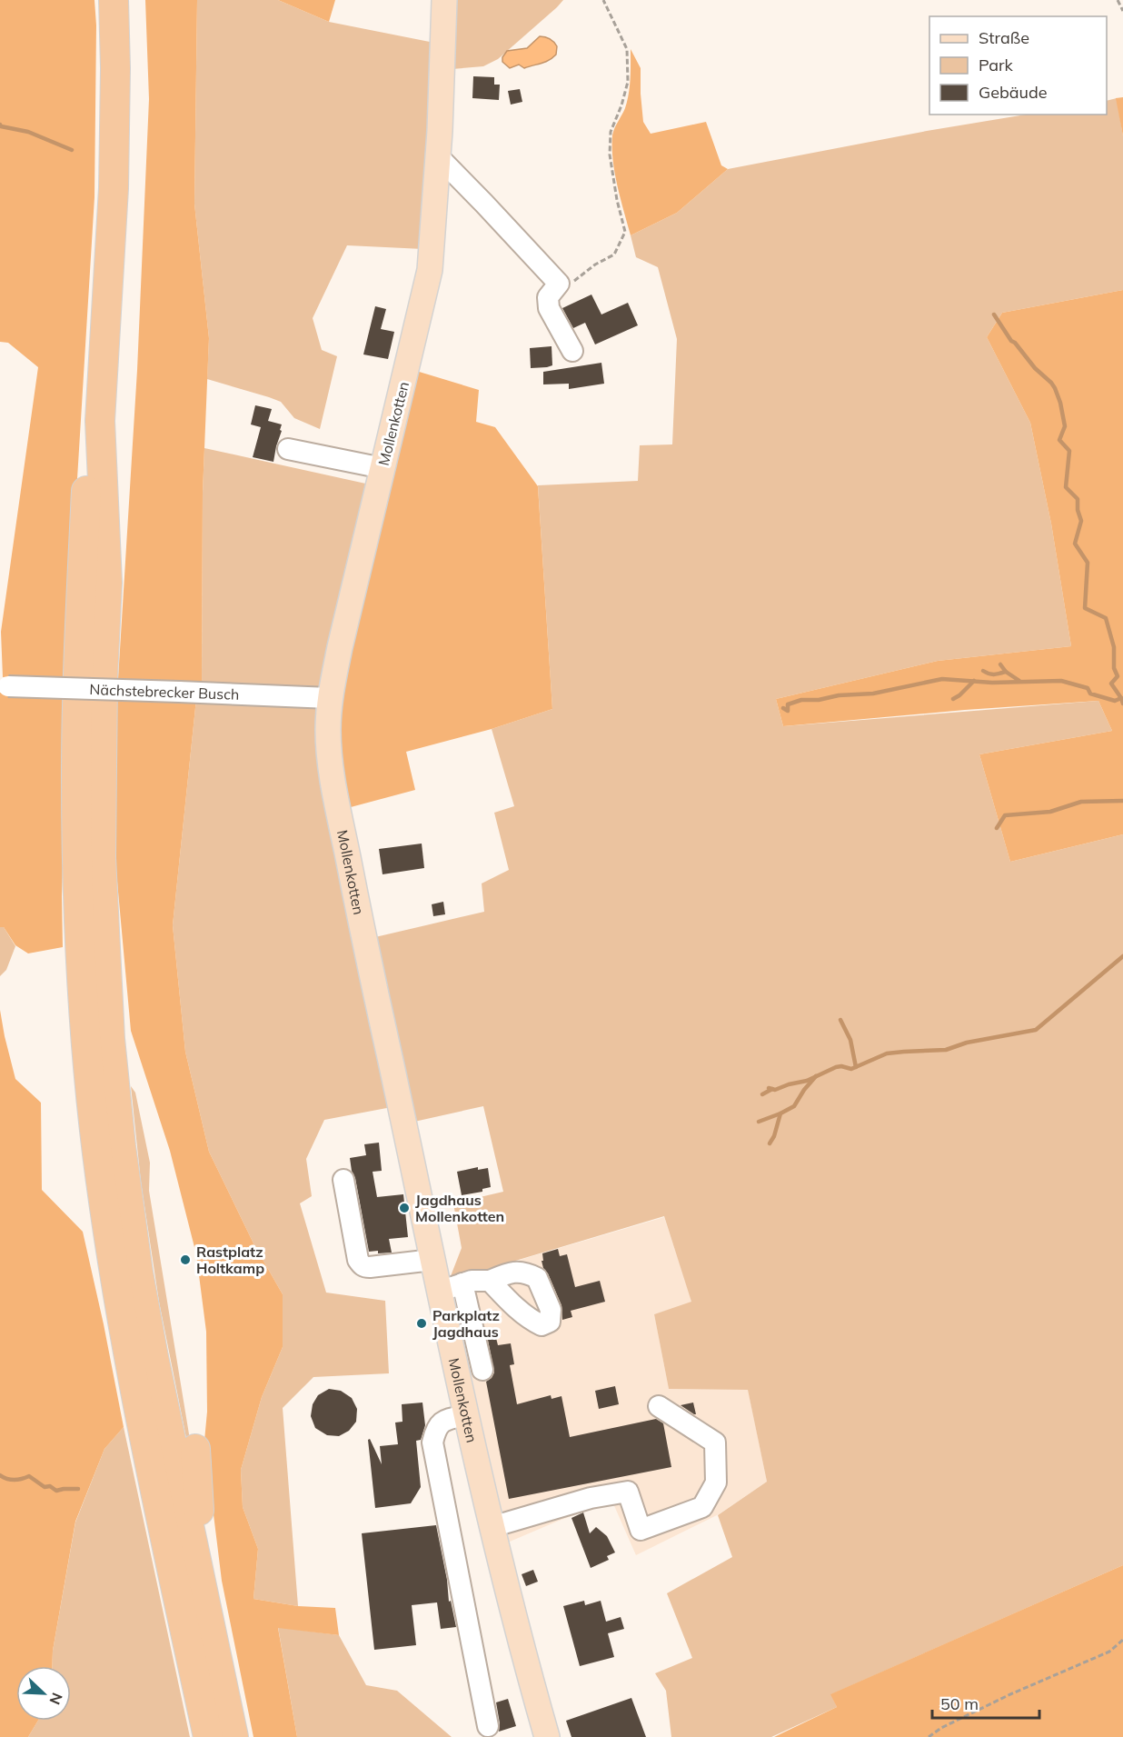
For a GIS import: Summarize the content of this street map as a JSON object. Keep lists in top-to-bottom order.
{
  "streets": {
    "main road": ["Mollenkotten"],
    "street": ["Nächstebrecker Busch"]
  },
  "crossings": [
    ["Mollenkotten", "Nächstebrecker Busch"]
  ],
  "places": ["Jagdhaus Mollenkotten", "Rastplatz Holtkamp", "Parkplatz Jagdhaus"],
  "legend": ["Straße", "Park", "Gebäude"],
  "scale_bar": "50 m",
  "north": "bottom right"
}
